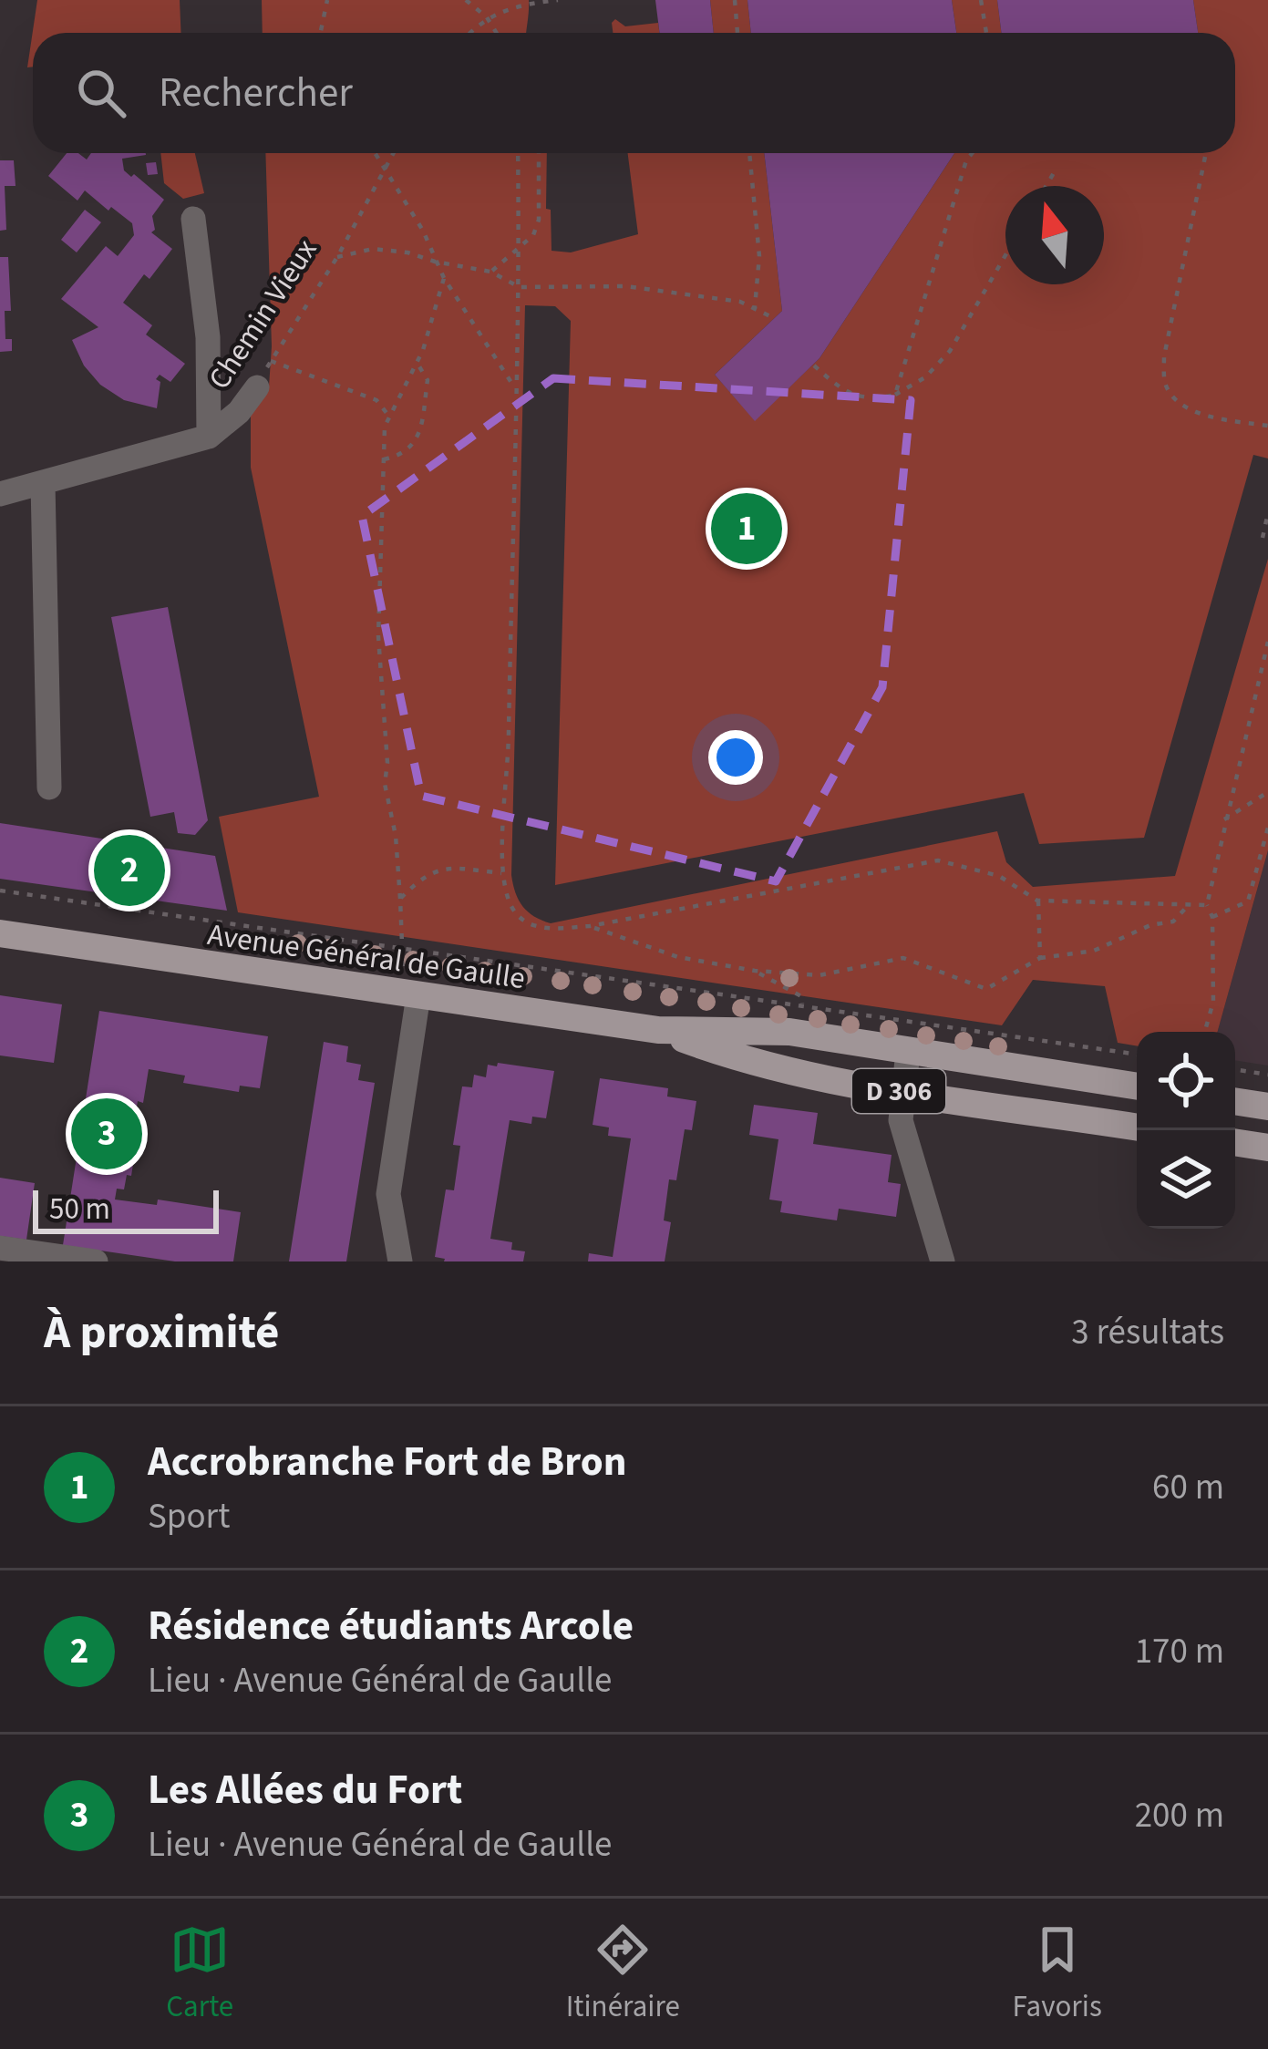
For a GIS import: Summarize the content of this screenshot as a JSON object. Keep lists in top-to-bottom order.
{
  "streets": {
    "main road": ["Avenue Général de Gaulle", "D 306"],
    "street": ["Chemin Vieux"]
  },
  "scale_bar": "50 m",
  "north": "top",
  "page": {
    "search": "Rechercher",
    "pins": ["1", "2", "3"],
    "scale": "50 m",
    "heading": ["À proximité", "3 résultats"],
    "list": [
      {
        "mark": "1",
        "name": "Accrobranche Fort de Bron",
        "note": "Sport",
        "value": "60 m"
      },
      {
        "mark": "2",
        "name": "Résidence étudiants Arcole",
        "note": "Lieu · Avenue Général de Gaulle",
        "value": "170 m"
      },
      {
        "mark": "3",
        "name": "Les Allées du Fort",
        "note": "Lieu · Avenue Général de Gaulle",
        "value": "200 m"
      }
    ],
    "nav": ["Carte", "Itinéraire", "Favoris"]
  }
}
